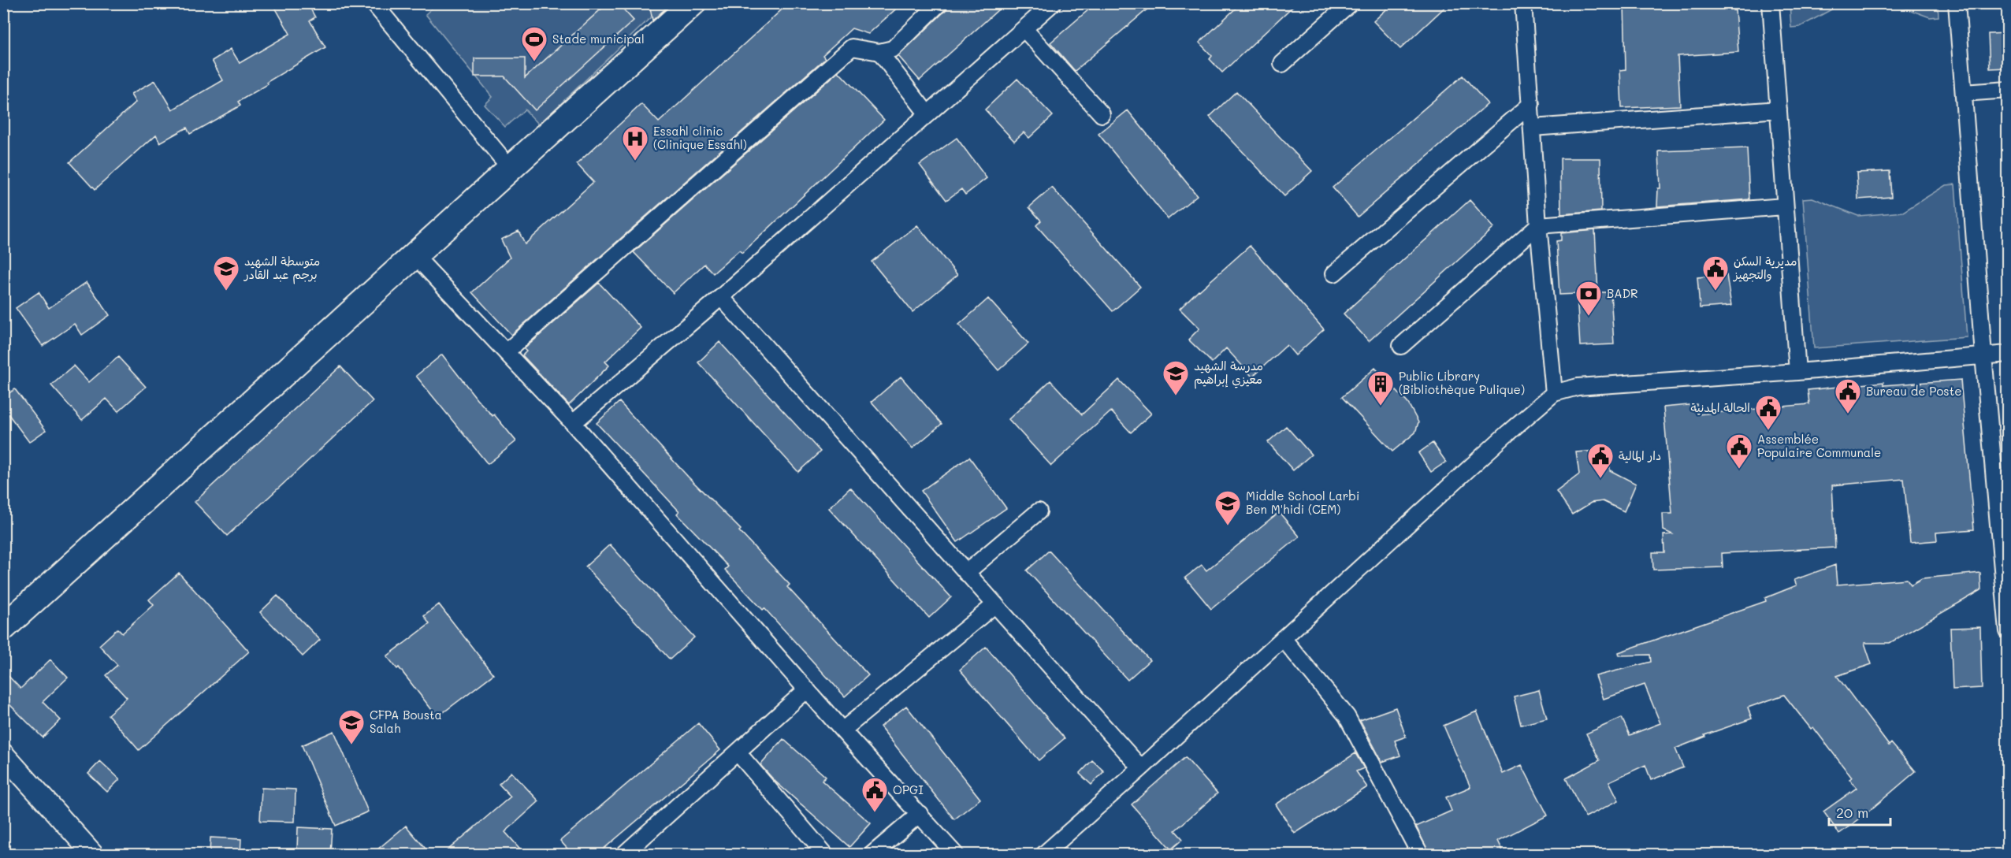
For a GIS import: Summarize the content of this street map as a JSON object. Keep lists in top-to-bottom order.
{
  "places": {
    "sports": ["Stade municipal"],
    "hospital": ["Essahl clinic (Clinique Essahl)"],
    "school or university": [
      "متوسطة الشهيد برجم عبد القادر",
      "مدرسة الشهيد معيزي إبراهيم",
      "Middle School Larbi Ben M'hidi (CEM)",
      "CFPA Bousta Salah"
    ],
    "public building": [
      "مديرية السكن والتجهيز",
      "Bureau de Poste",
      "الحالة المدنية",
      "Assemblée Populaire Communale",
      "دار المالية",
      "OPGI"
    ],
    "bank": ["BADR"],
    "building": ["Public Library (Bibliothèque Pulique)"]
  },
  "scale_bar": "20 m"
}
